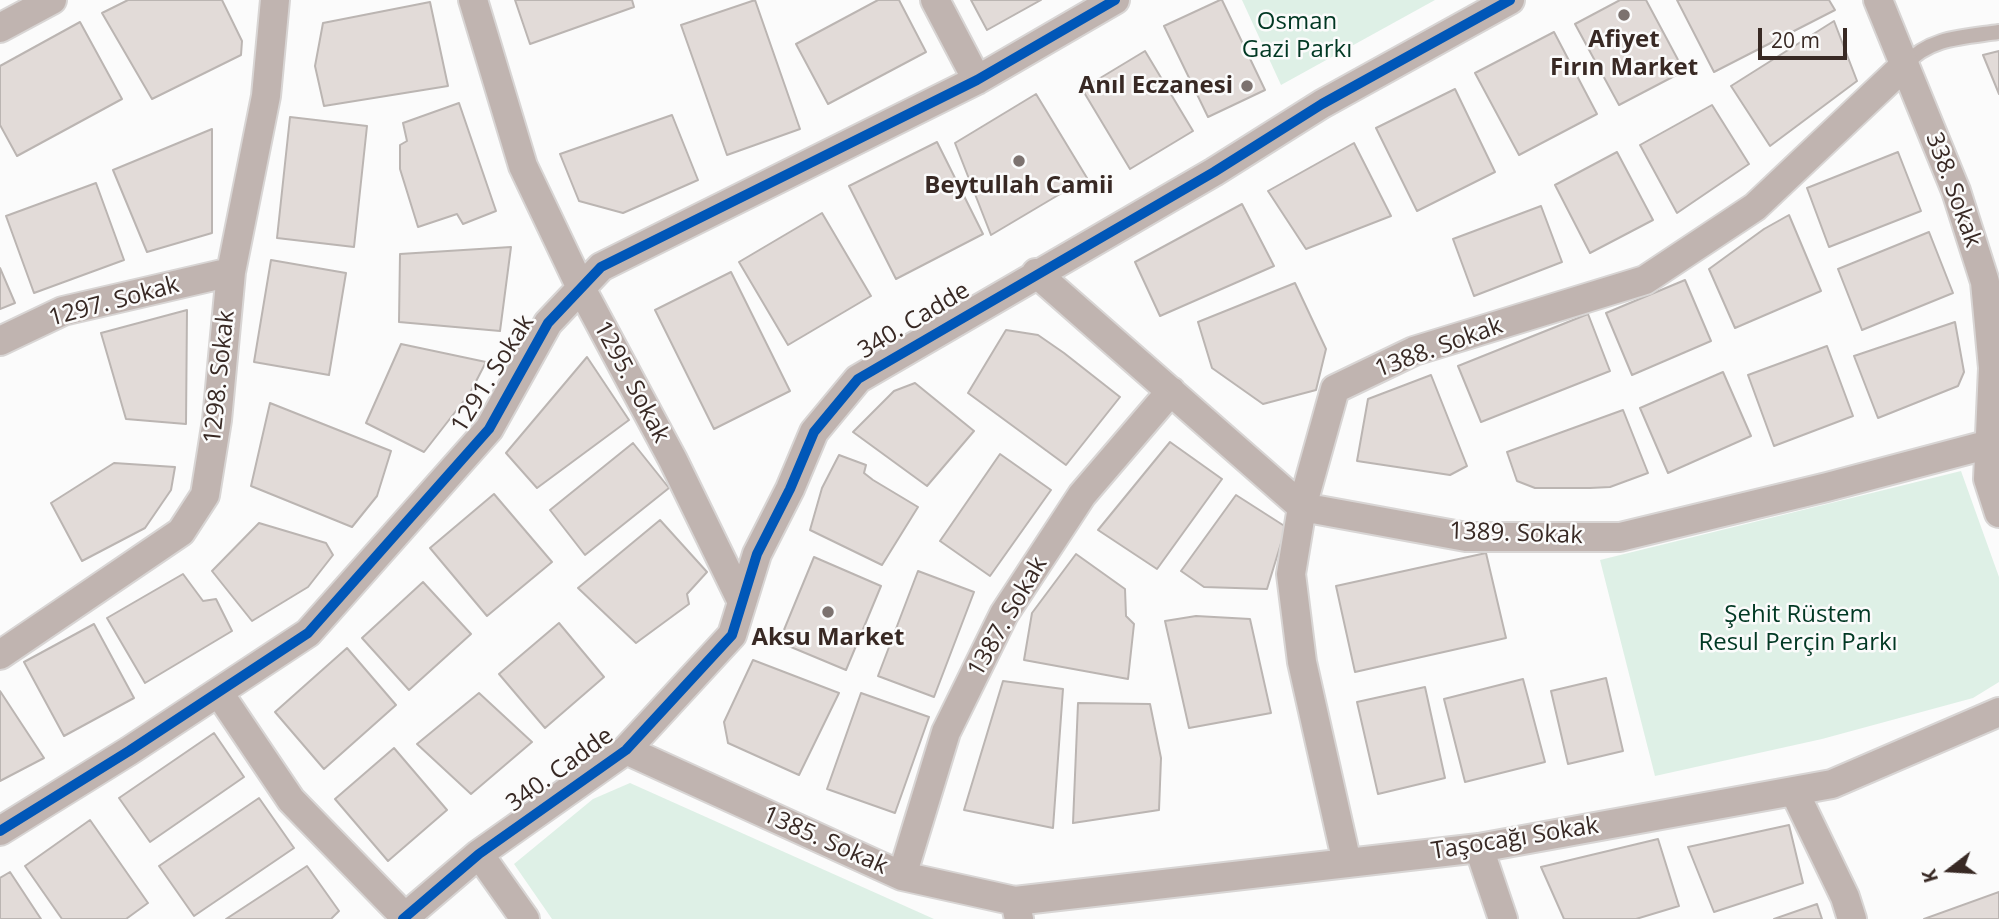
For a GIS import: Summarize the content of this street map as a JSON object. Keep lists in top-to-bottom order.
{
  "streets": {
    "street": [
      "338. Sokak",
      "1297. Sokak",
      "340. Cadde",
      "1388. Sokak",
      "1291. Sokak",
      "1298. Sokak",
      "1295. Sokak",
      "1389. Sokak",
      "1387. Sokak",
      "Taşocağı Sokak",
      "1385. Sokak"
    ]
  },
  "crossings": [
    ["338. Sokak", "1388. Sokak"],
    ["338. Sokak", "1389. Sokak"],
    ["1297. Sokak", "1298. Sokak"],
    ["340. Cadde", "1295. Sokak"],
    ["340. Cadde", "1385. Sokak"],
    ["1388. Sokak", "1389. Sokak"],
    ["1388. Sokak", "Taşocağı Sokak"],
    ["1291. Sokak", "1295. Sokak"],
    ["1387. Sokak", "1385. Sokak"],
    ["Taşocağı Sokak", "1385. Sokak"]
  ],
  "parks": ["Osman Gazi Parkı", "Şehit Rüstem Resul Perçin Parkı"],
  "places": [
    "Afiyet Fırın Market",
    "Anıl Eczanesi",
    "Beytullah Camii",
    "Aksu Market"
  ],
  "scale_bar": "20 m",
  "north": "left"
}
